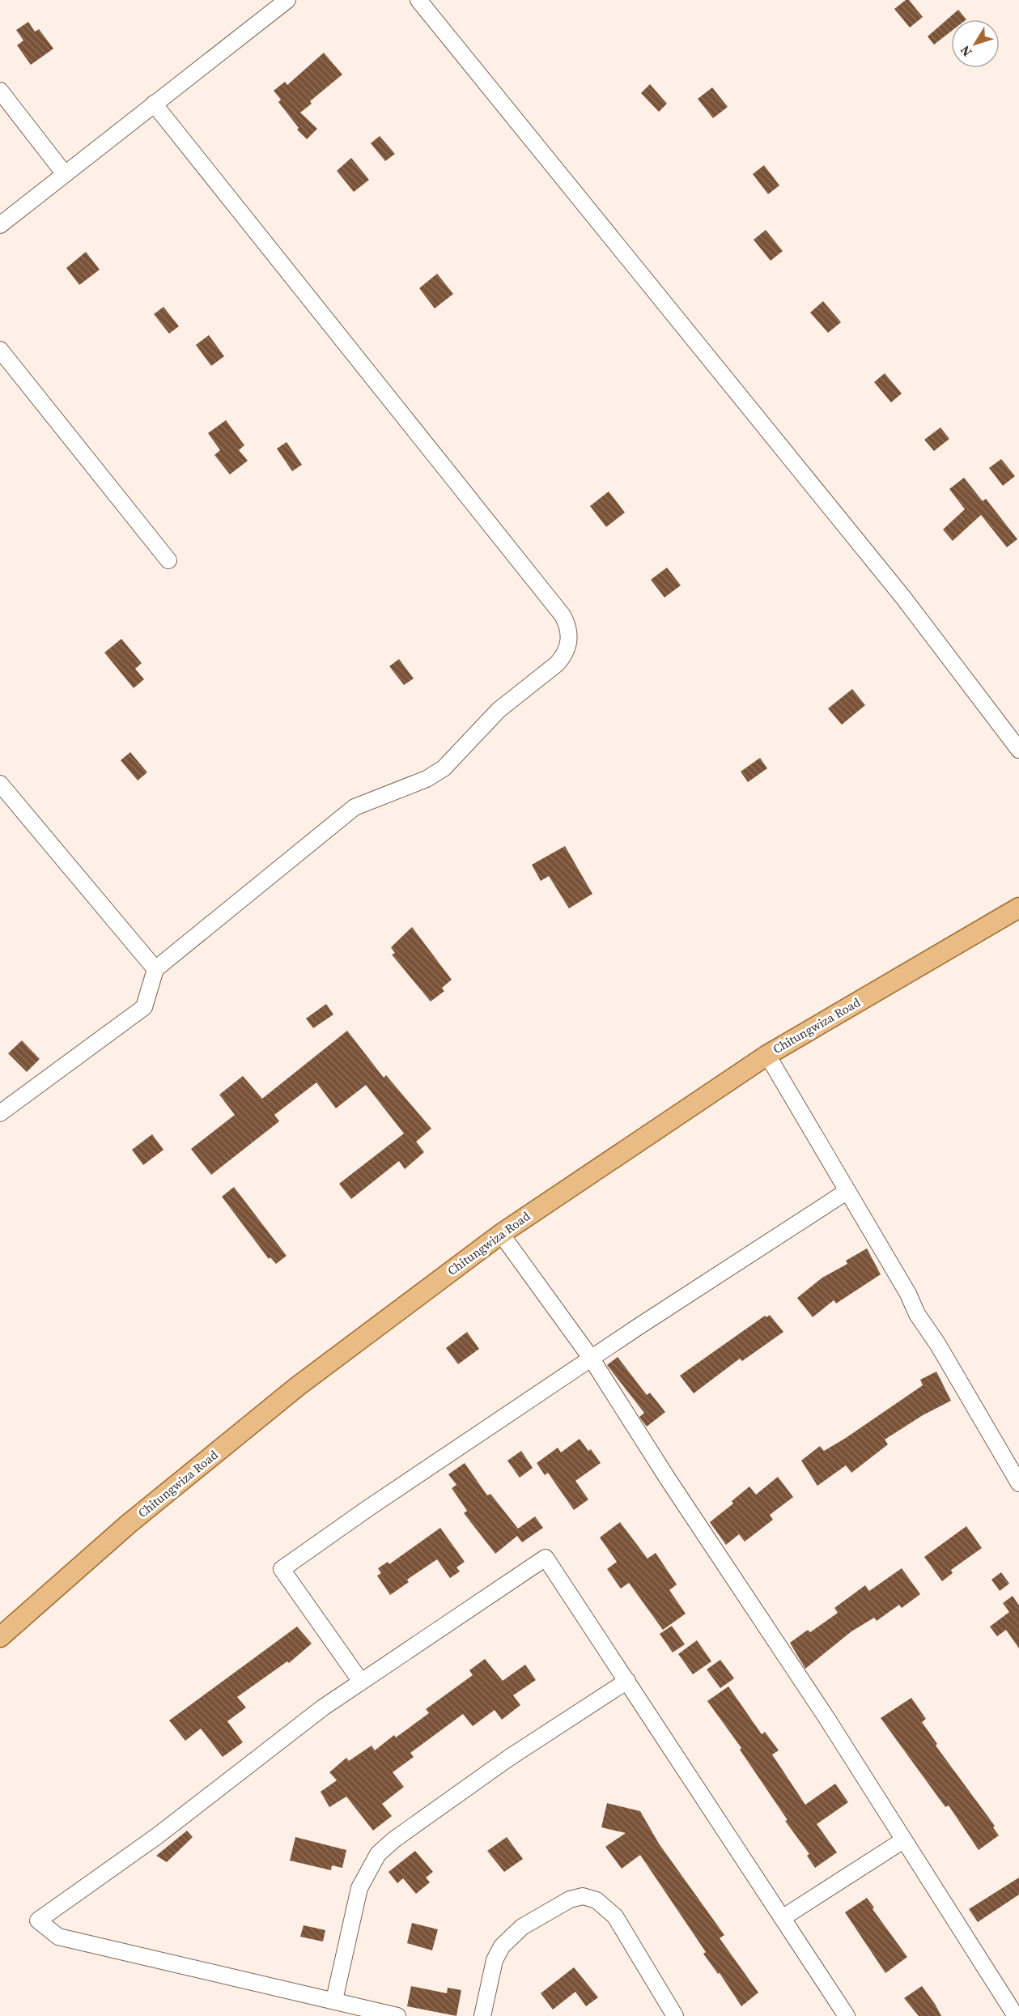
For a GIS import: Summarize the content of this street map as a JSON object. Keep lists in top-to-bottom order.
{
  "streets": {
    "main road": ["Chitungwiza Road"]
  },
  "north": "bottom left"
}
